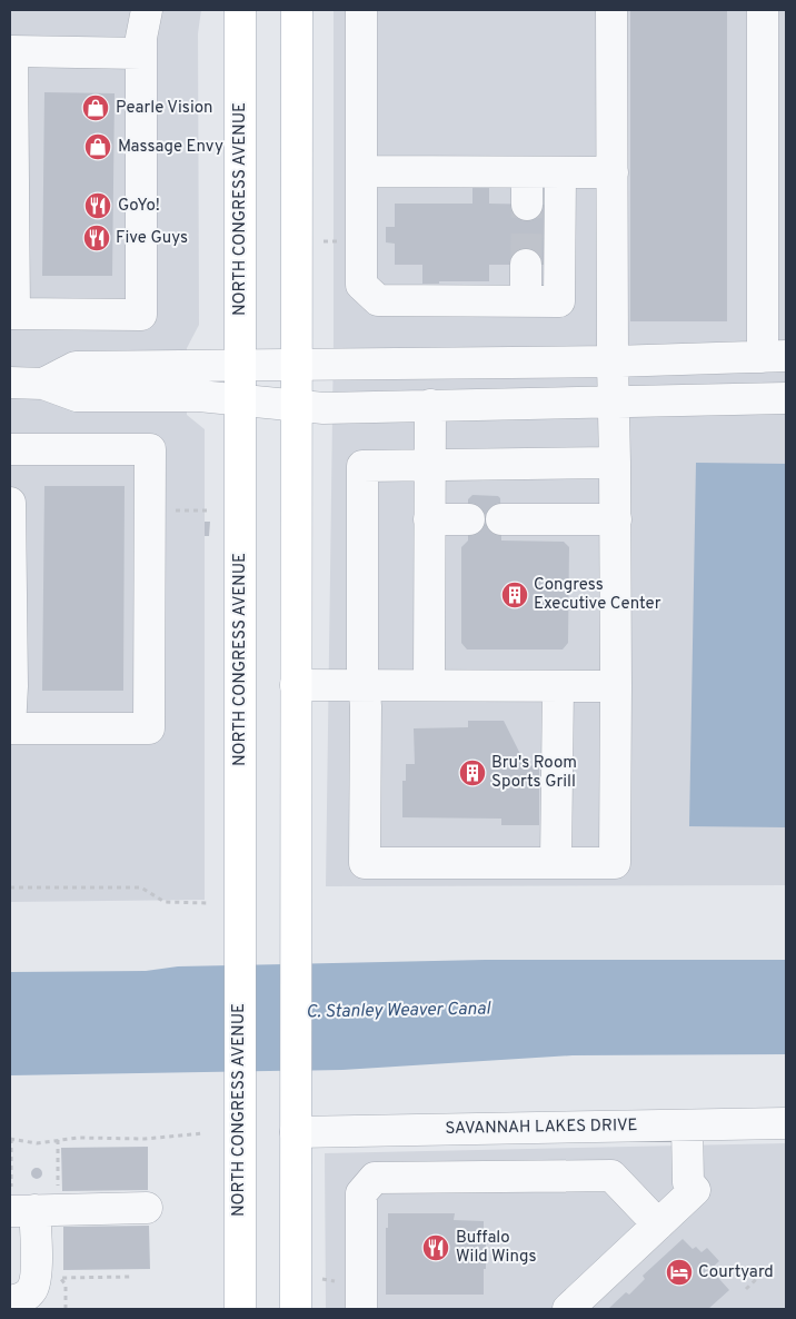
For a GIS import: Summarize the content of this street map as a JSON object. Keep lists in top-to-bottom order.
{
  "streets": {
    "main road": ["NORTH CONGRESS AVENUE"],
    "street": ["SAVANNAH LAKES DRIVE"]
  },
  "water": ["C. Stanley Weaver Canal"],
  "places": {
    "shop": ["Pearle Vision", "Massage Envy"],
    "restaurant": ["GoYo!", "Five Guys", "Buffalo Wild Wings"],
    "building": ["Congress Executive Center", "Bru's Room Sports Grill"],
    "hotel": ["Courtyard"]
  }
}
